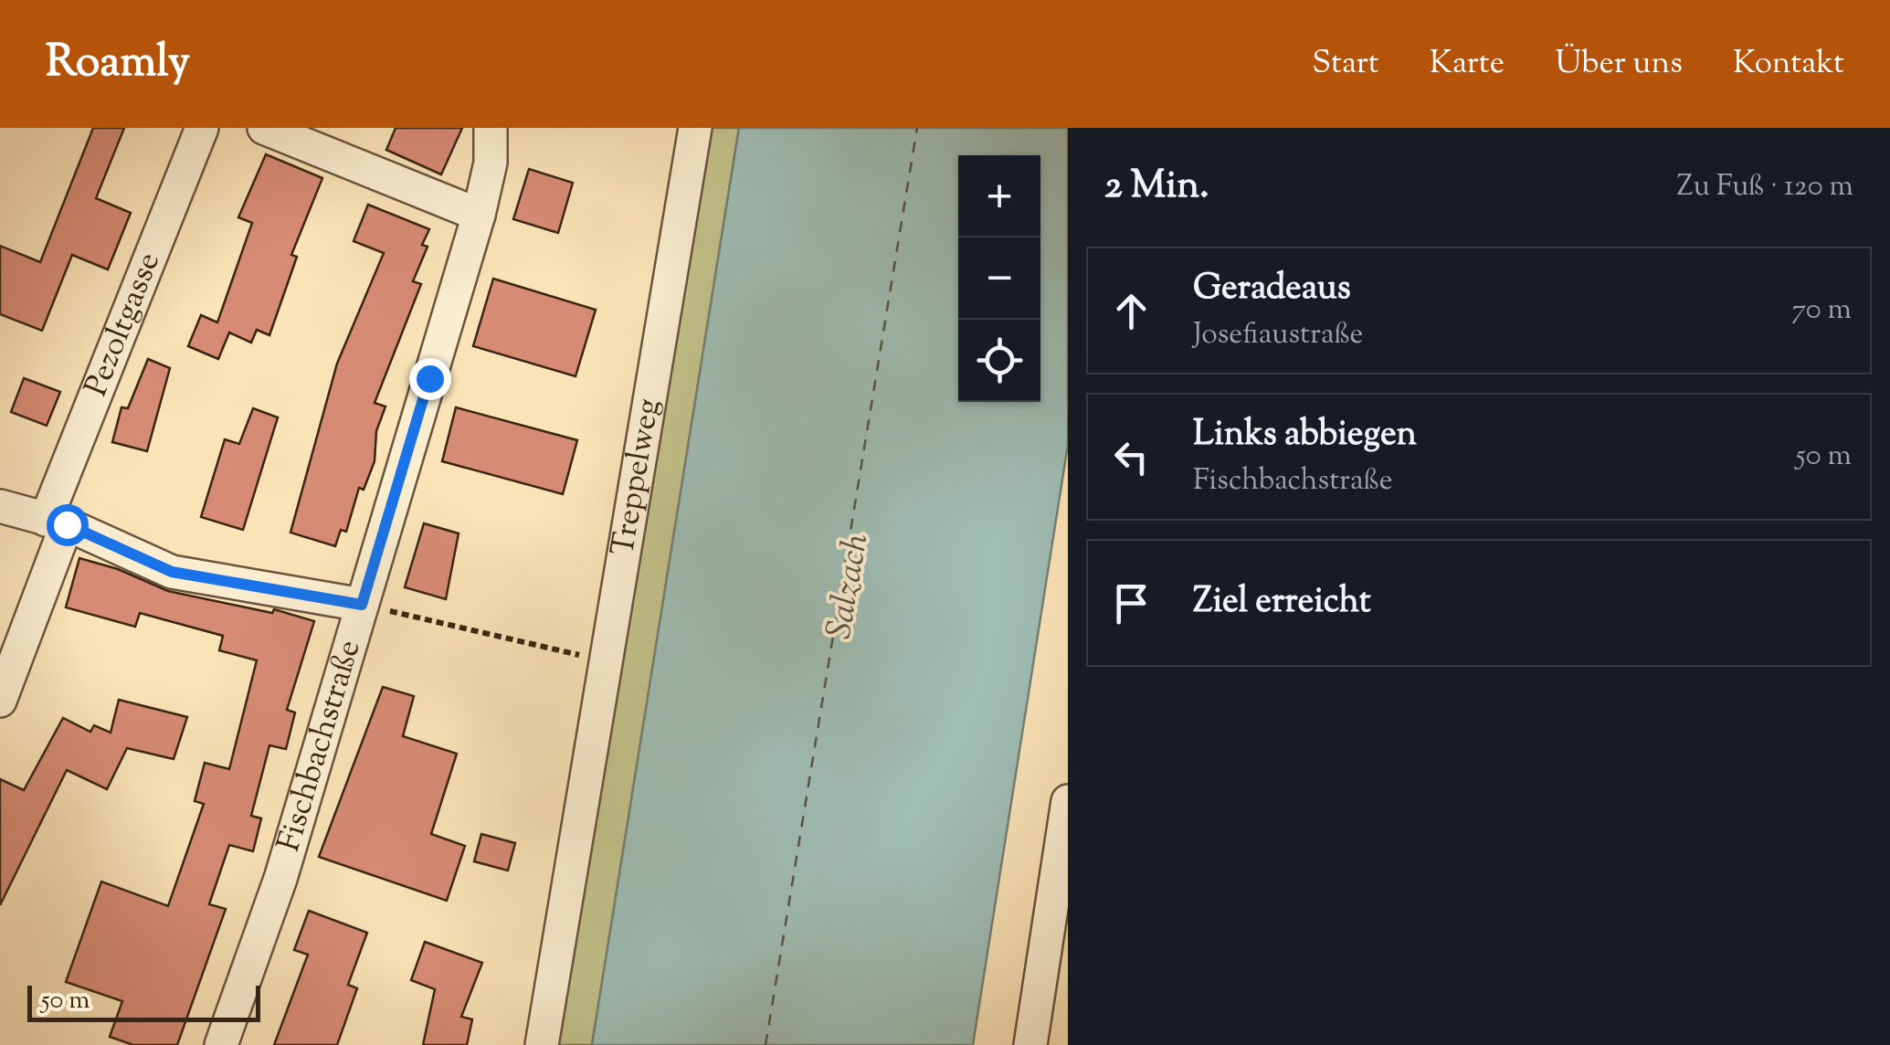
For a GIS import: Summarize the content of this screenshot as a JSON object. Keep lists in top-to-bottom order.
{
  "streets": {
    "street": ["Pezoltgasse", "Treppelweg", "Fischbachstraße"]
  },
  "water": ["Salzach"],
  "scale_bar": "50 m",
  "page": {
    "header": "Roamly",
    "nav": [
      "Start",
      "Karte",
      "Über uns",
      "Kontakt"
    ],
    "heading": ["2 Min.", "Zu Fuß · 120 m"],
    "map_buttons": ["+", "−"],
    "list": [
      ["Geradeaus", "Josefiaustraße", "70 m"],
      ["Links abbiegen", "Fischbachstraße", "50 m"],
      "Ziel erreicht"
    ],
    "scale": "50 m"
  }
}
